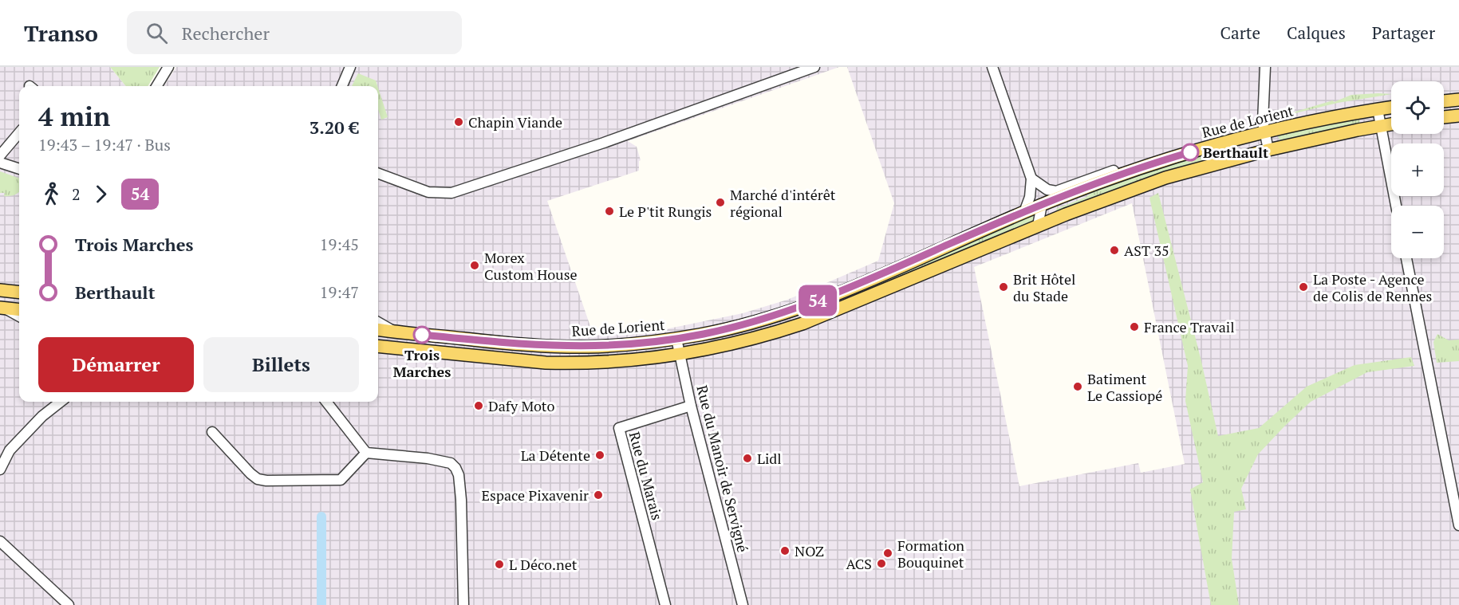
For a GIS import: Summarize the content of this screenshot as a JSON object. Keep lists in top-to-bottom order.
{
  "streets": {
    "main road": ["Rue de Lorient"],
    "street": ["Rue du Manoir de Servigné", "Rue du Marais"]
  },
  "crossings": [
    ["Rue de Lorient", "Rue du Manoir de Servigné"],
    ["Rue du Manoir de Servigné", "Rue du Marais"]
  ],
  "places": [
    "Chapin Viande",
    "Berthault",
    "Marché d'intérêt régional",
    "Le P'tit Rungis",
    "AST 35",
    "Morex Custom House",
    "Brit Hôtel du Stade",
    "La Poste - Agence de Colis de Rennes",
    "France Travail",
    "Trois Marches",
    "Batiment Le Cassiopé",
    "Dafy Moto",
    "La Détente",
    "Lidl",
    "Espace Pixavenir",
    "NOZ",
    "Formation Bouquinet",
    "ACS",
    "L Déco.net"
  ],
  "lines": ["bus line 54"],
  "page": {
    "header": "Transo",
    "search": "Rechercher",
    "nav": ["Carte", "Calques", "Partager"],
    "on_map": "54",
    "map_buttons": ["+", "−"],
    "heading": ["4 min", "19:43 – 19:47 · Bus", "3.20 €"],
    "legs": ["2", "54"],
    "list": [
      {
        "name": "Trois Marches",
        "value": "19:45"
      },
      {
        "name": "Berthault",
        "value": "19:47"
      }
    ],
    "buttons": ["Démarrer", "Billets"]
  }
}
